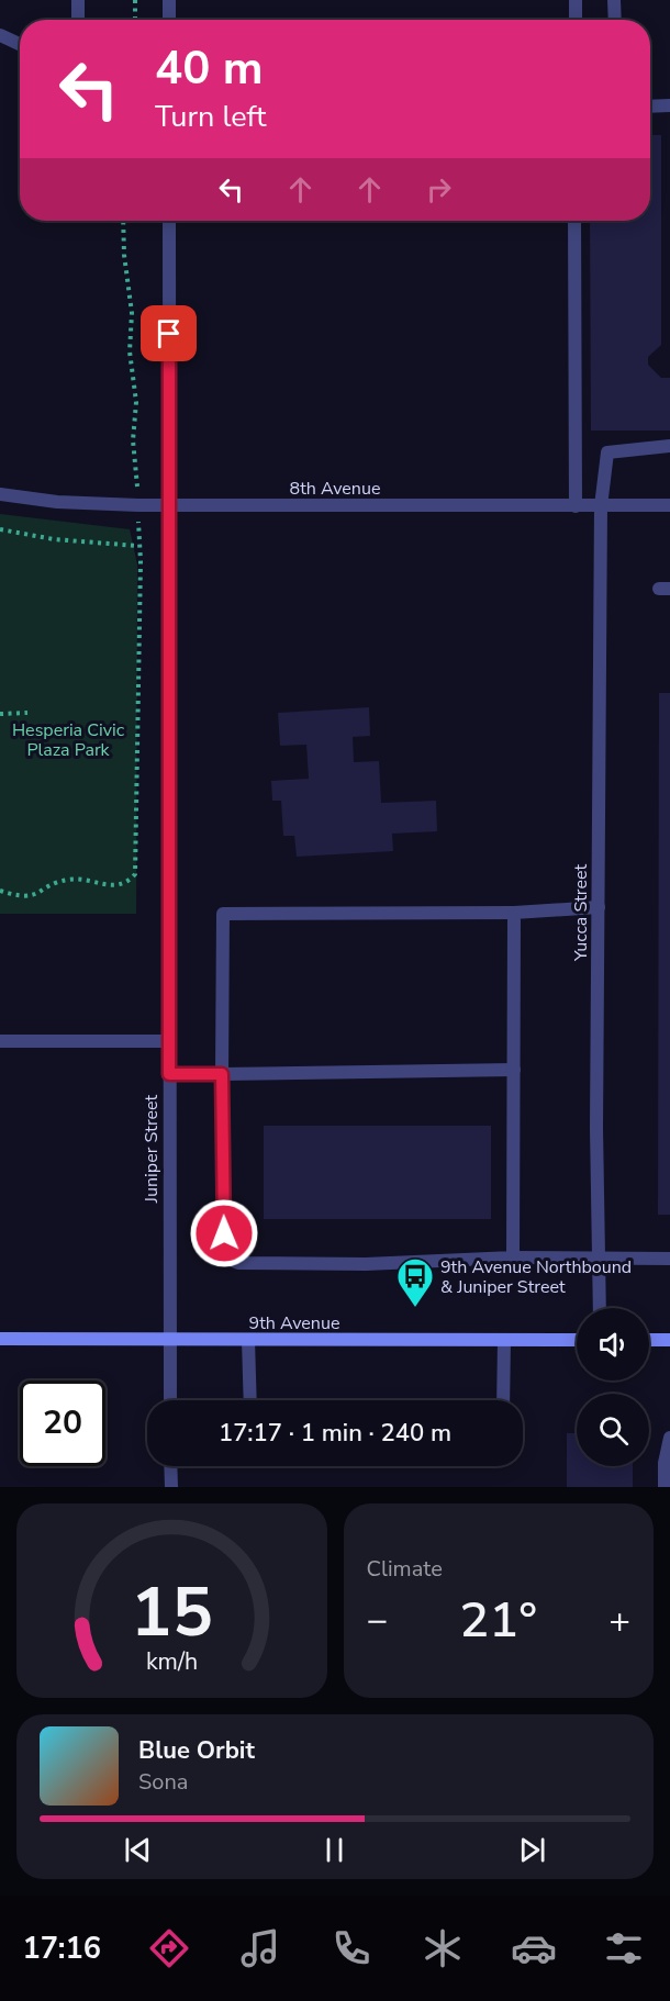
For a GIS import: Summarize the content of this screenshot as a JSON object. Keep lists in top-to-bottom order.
{
  "streets": {
    "street": [
      "8th Avenue",
      "Yucca Street",
      "Juniper Street",
      "9th Avenue"
    ]
  },
  "crossings": [
    ["8th Avenue", "Yucca Street"],
    ["8th Avenue", "Juniper Street"],
    ["Juniper Street", "9th Avenue"]
  ],
  "parks": ["Hesperia Civic Plaza Park"],
  "places": {
    "bus stop": ["9th Avenue Northbound & Juniper Street"]
  },
  "page": {
    "turn": ["40 m", "Turn left"],
    "limit": "20",
    "trip": "17:17 · 1 min · 240 m",
    "tile": "Climate",
    "heat": ["−", "21°", "+"],
    "song": ["Blue Orbit", "Sona"],
    "tabs": "17:16",
    "gauge": ["15", "km/h"]
  }
}
